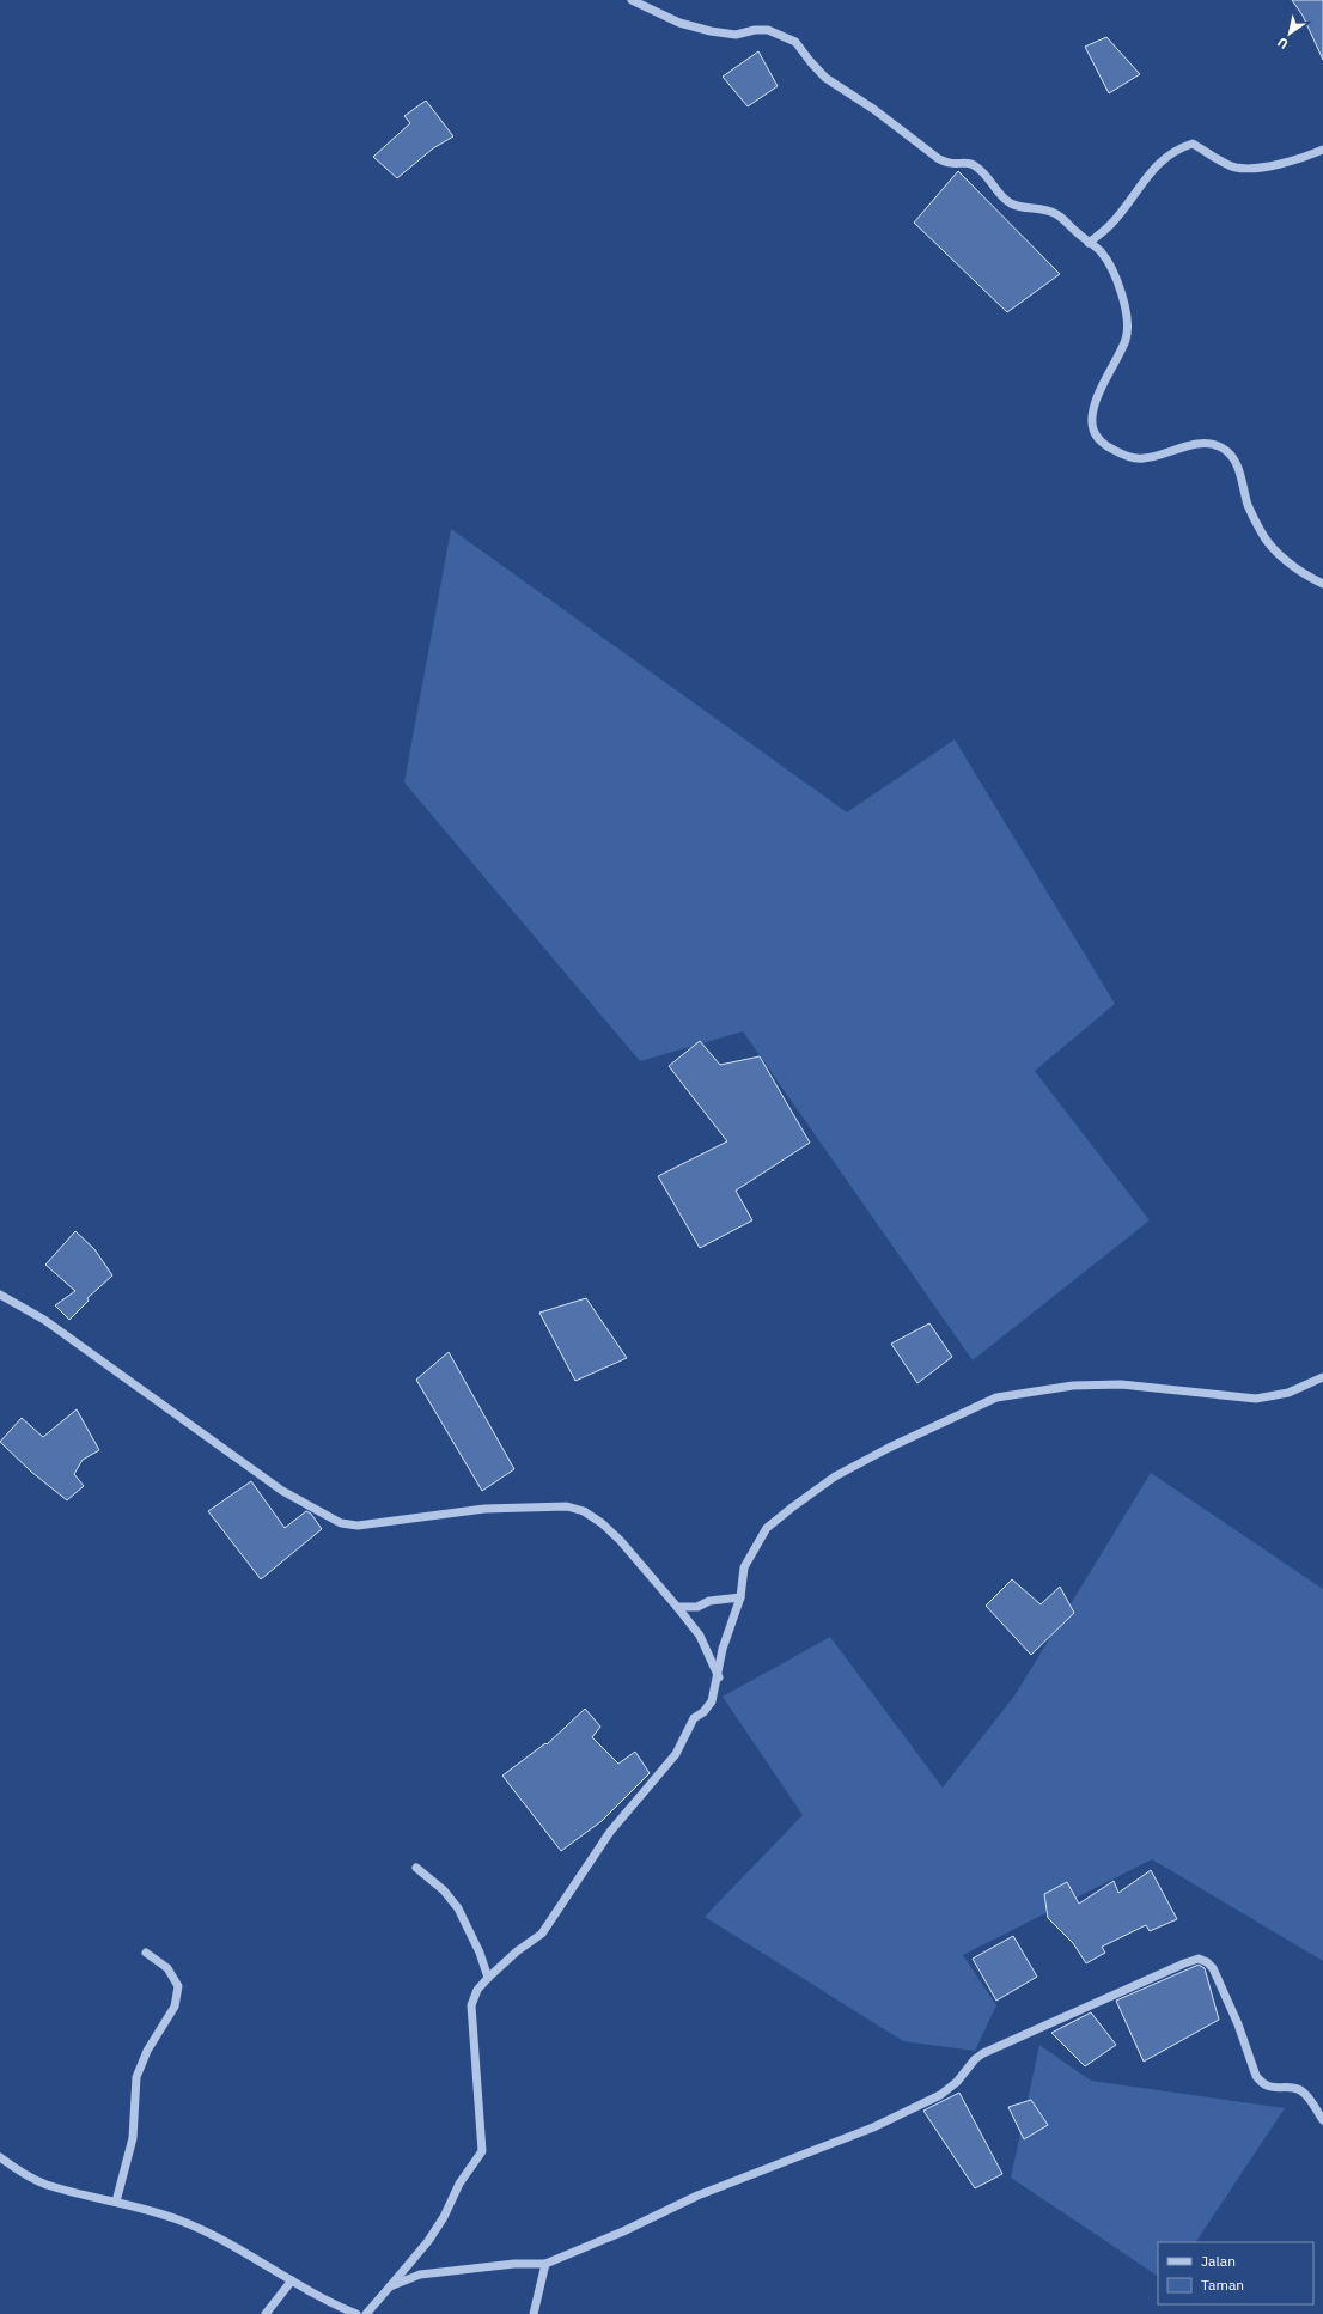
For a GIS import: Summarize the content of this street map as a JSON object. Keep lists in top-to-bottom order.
{
  "legend": ["Jalan", "Taman"],
  "north": "bottom left"
}
